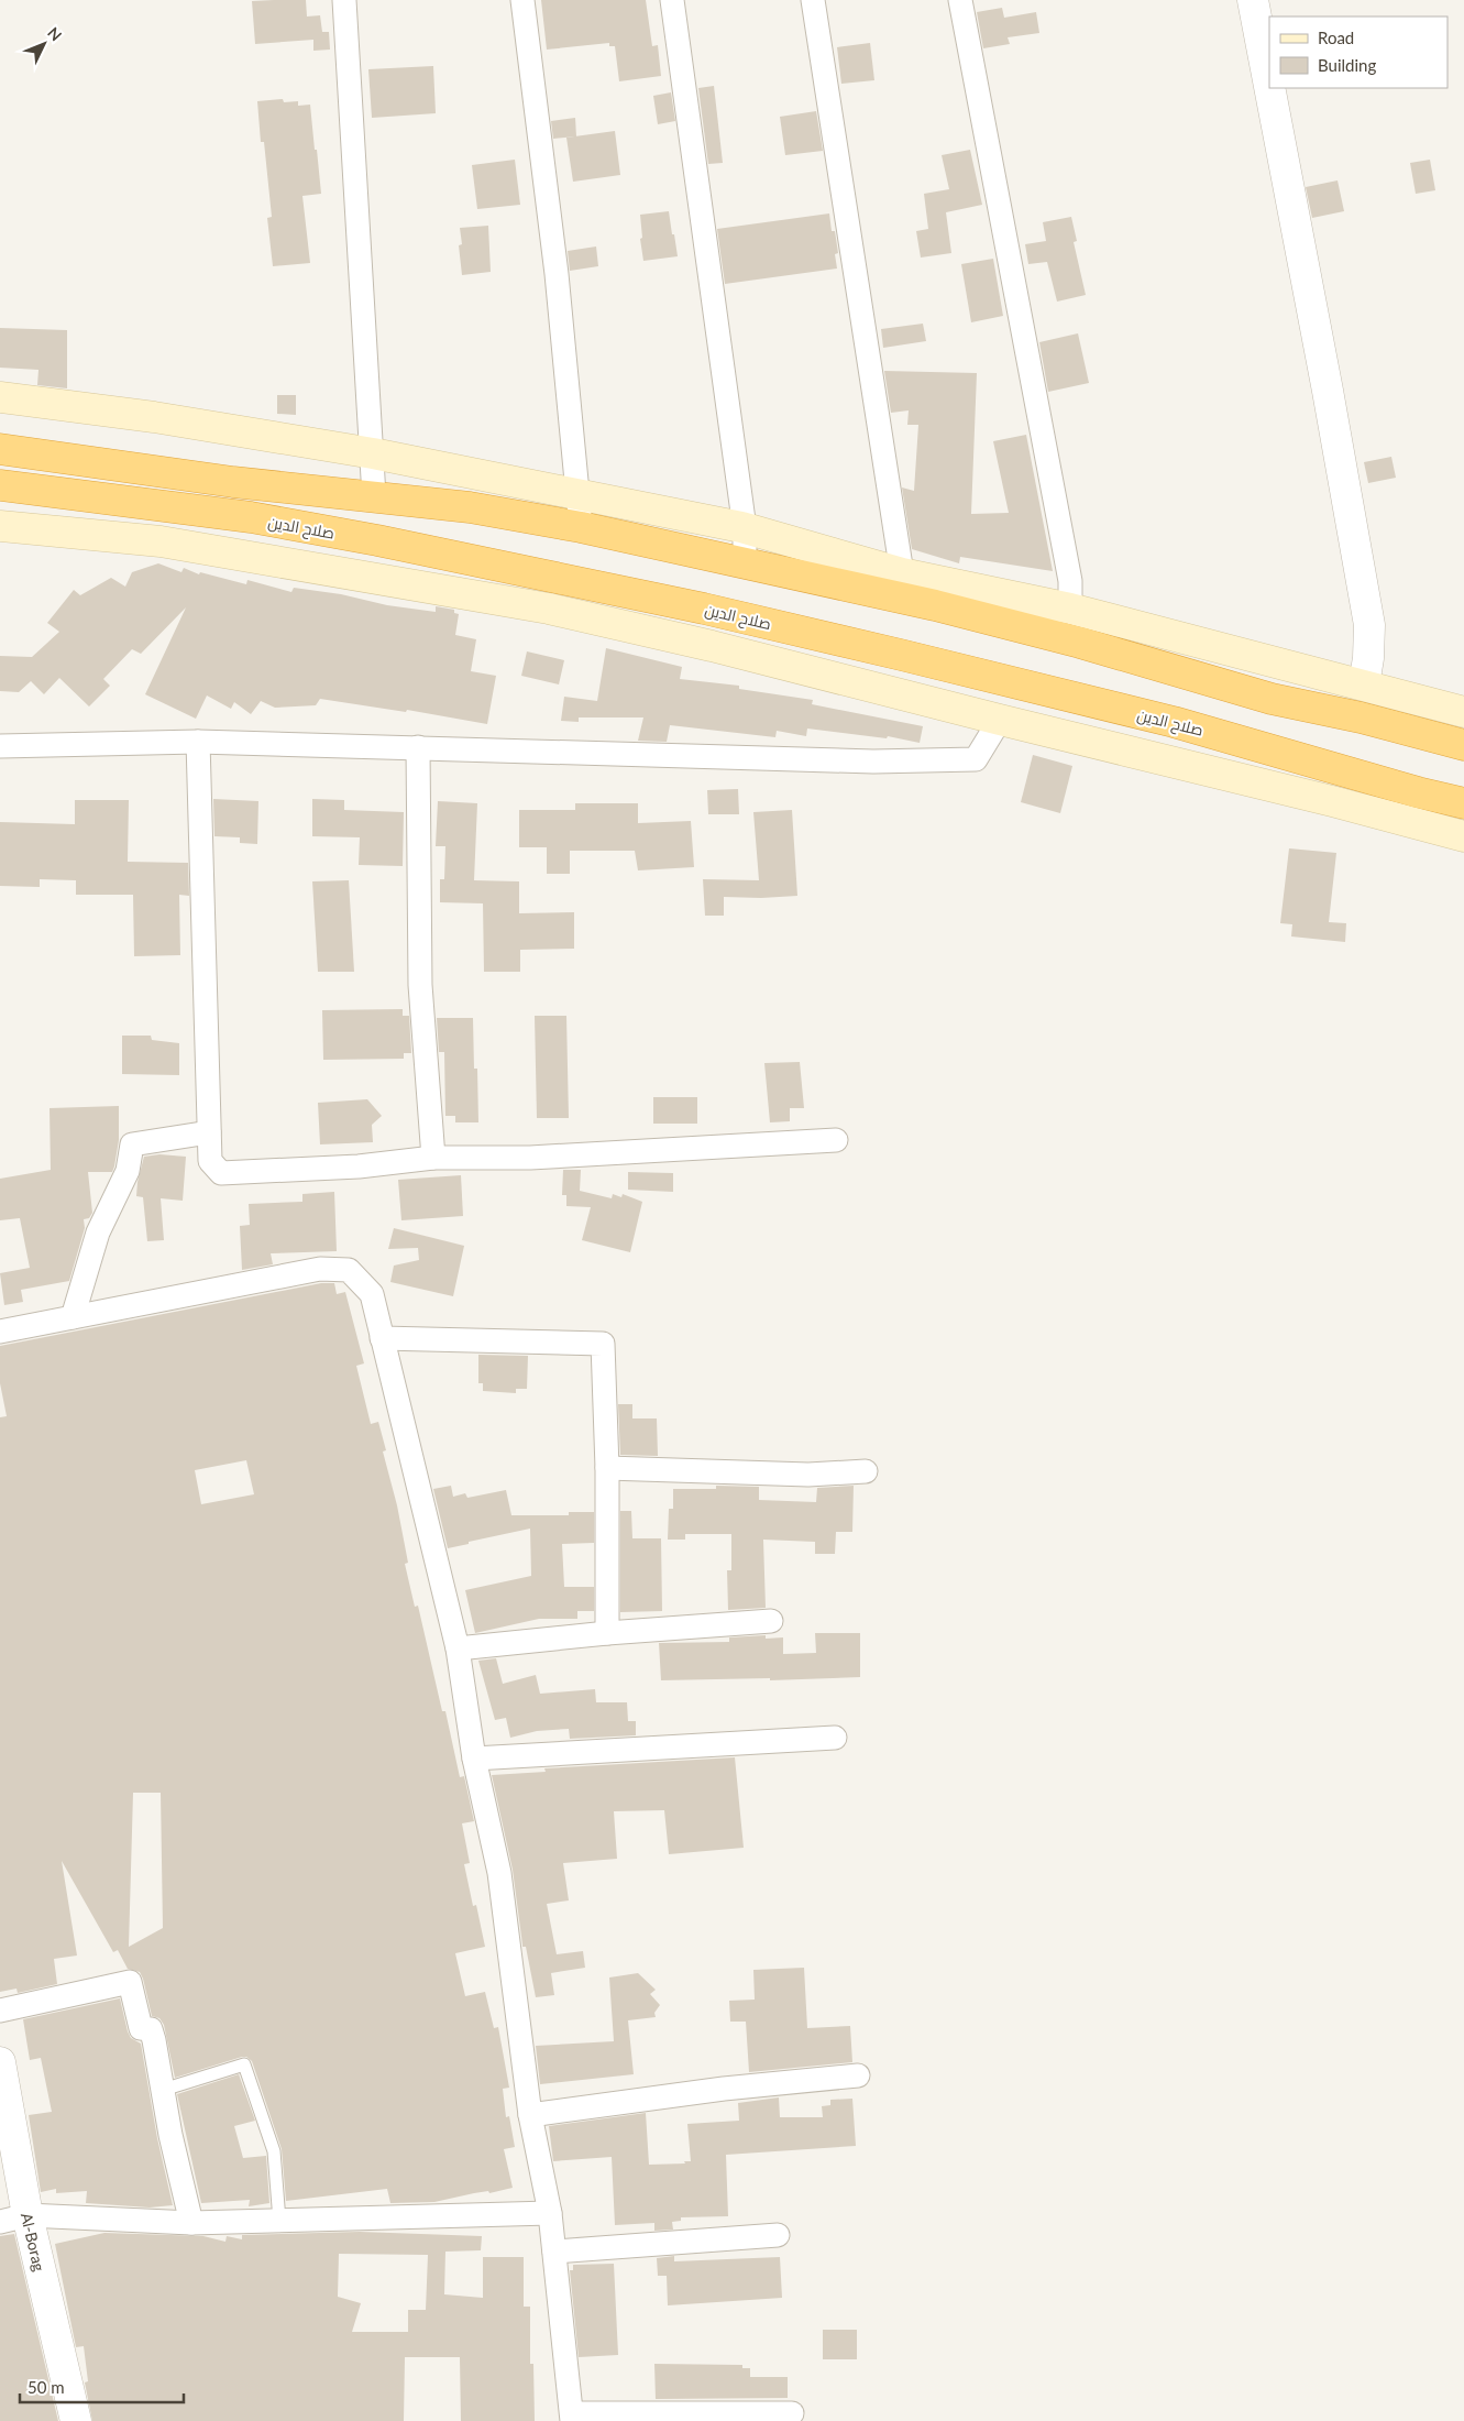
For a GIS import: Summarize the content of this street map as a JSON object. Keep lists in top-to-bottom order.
{
  "streets": {
    "highway": ["صلاح الدين"],
    "street": ["Al-Borag"]
  },
  "legend": ["Road", "Building"],
  "scale_bar": "50 m",
  "north": "top right"
}
